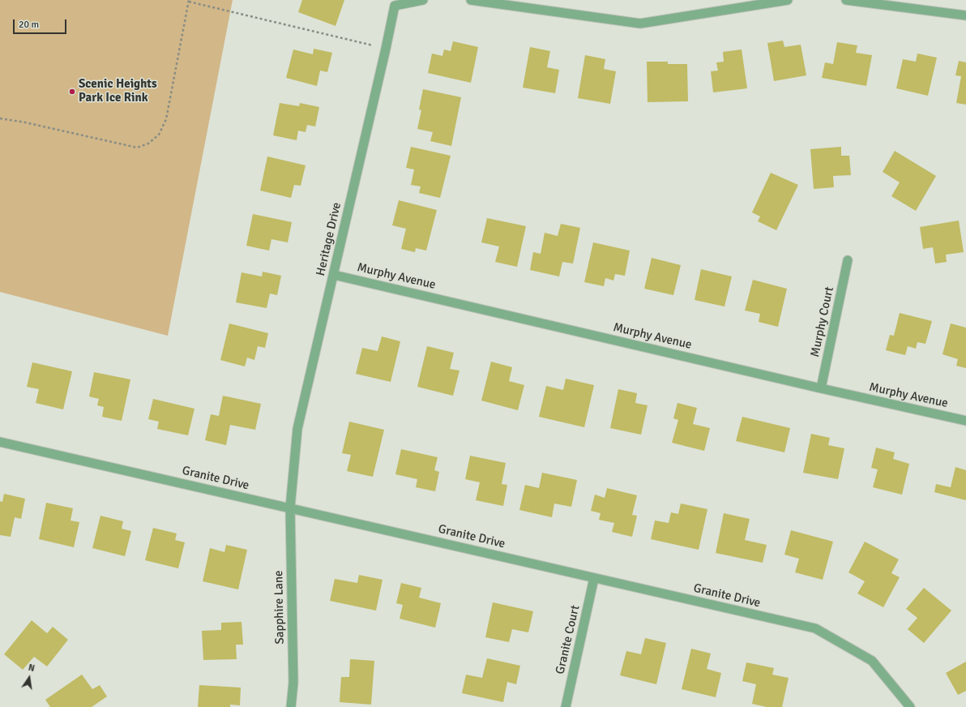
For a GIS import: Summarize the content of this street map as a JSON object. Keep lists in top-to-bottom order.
{
  "streets": {
    "street": [
      "Heritage Drive",
      "Murphy Avenue",
      "Murphy Court",
      "Granite Drive",
      "Sapphire Lane",
      "Granite Court"
    ]
  },
  "crossings": [
    ["Heritage Drive", "Murphy Avenue"],
    ["Heritage Drive", "Granite Drive"],
    ["Heritage Drive", "Sapphire Lane"],
    ["Murphy Avenue", "Murphy Court"],
    ["Granite Drive", "Sapphire Lane"],
    ["Granite Drive", "Granite Court"]
  ],
  "places": ["Scenic Heights Park Ice Rink"],
  "scale_bar": "20 m",
  "north": "top"
}
